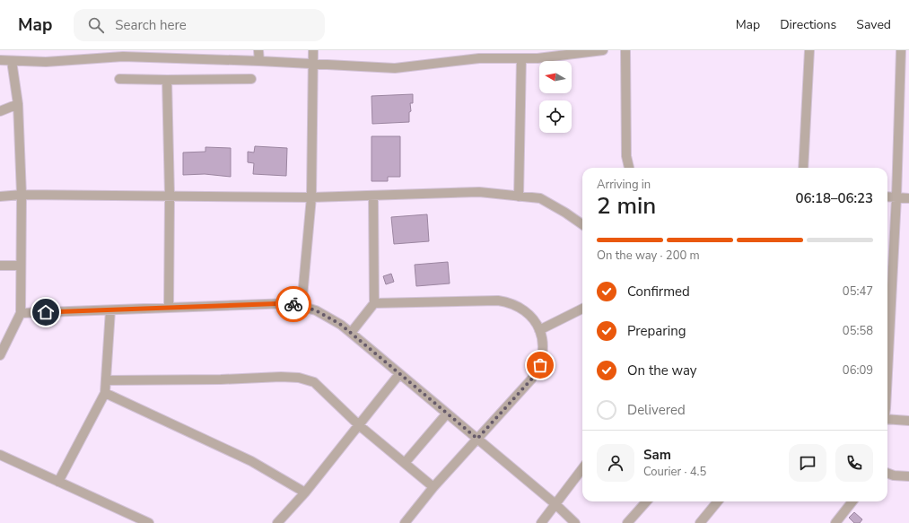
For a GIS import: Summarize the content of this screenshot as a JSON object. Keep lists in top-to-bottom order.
{
  "north": "left",
  "page": {
    "header": "Map",
    "search": "Search here",
    "nav": ["Map", "Directions", "Saved"],
    "heading": ["2 min", "Arriving in", "06:18–06:23"],
    "panel": ["Sam", "Courier · 4.5"],
    "bar": "On the way · 200 m",
    "list": [
      ["Confirmed", "05:47"],
      ["Preparing", "05:58"],
      ["On the way", "06:09"],
      "Delivered"
    ]
  }
}
